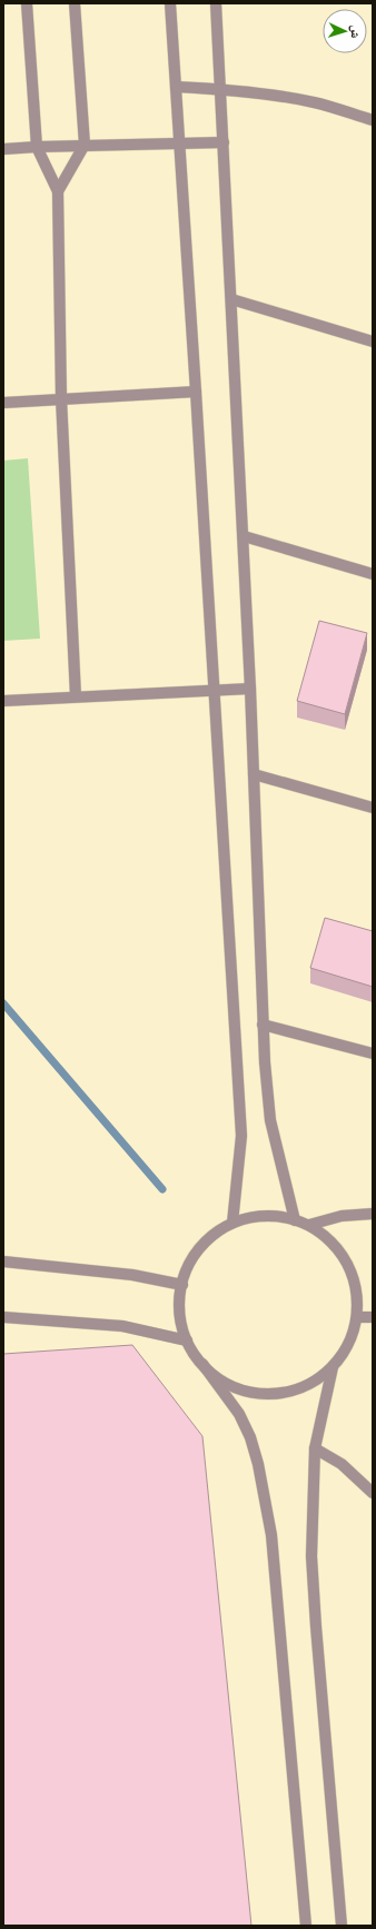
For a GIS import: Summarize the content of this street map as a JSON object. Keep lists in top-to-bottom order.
{
  "north": "right"
}
